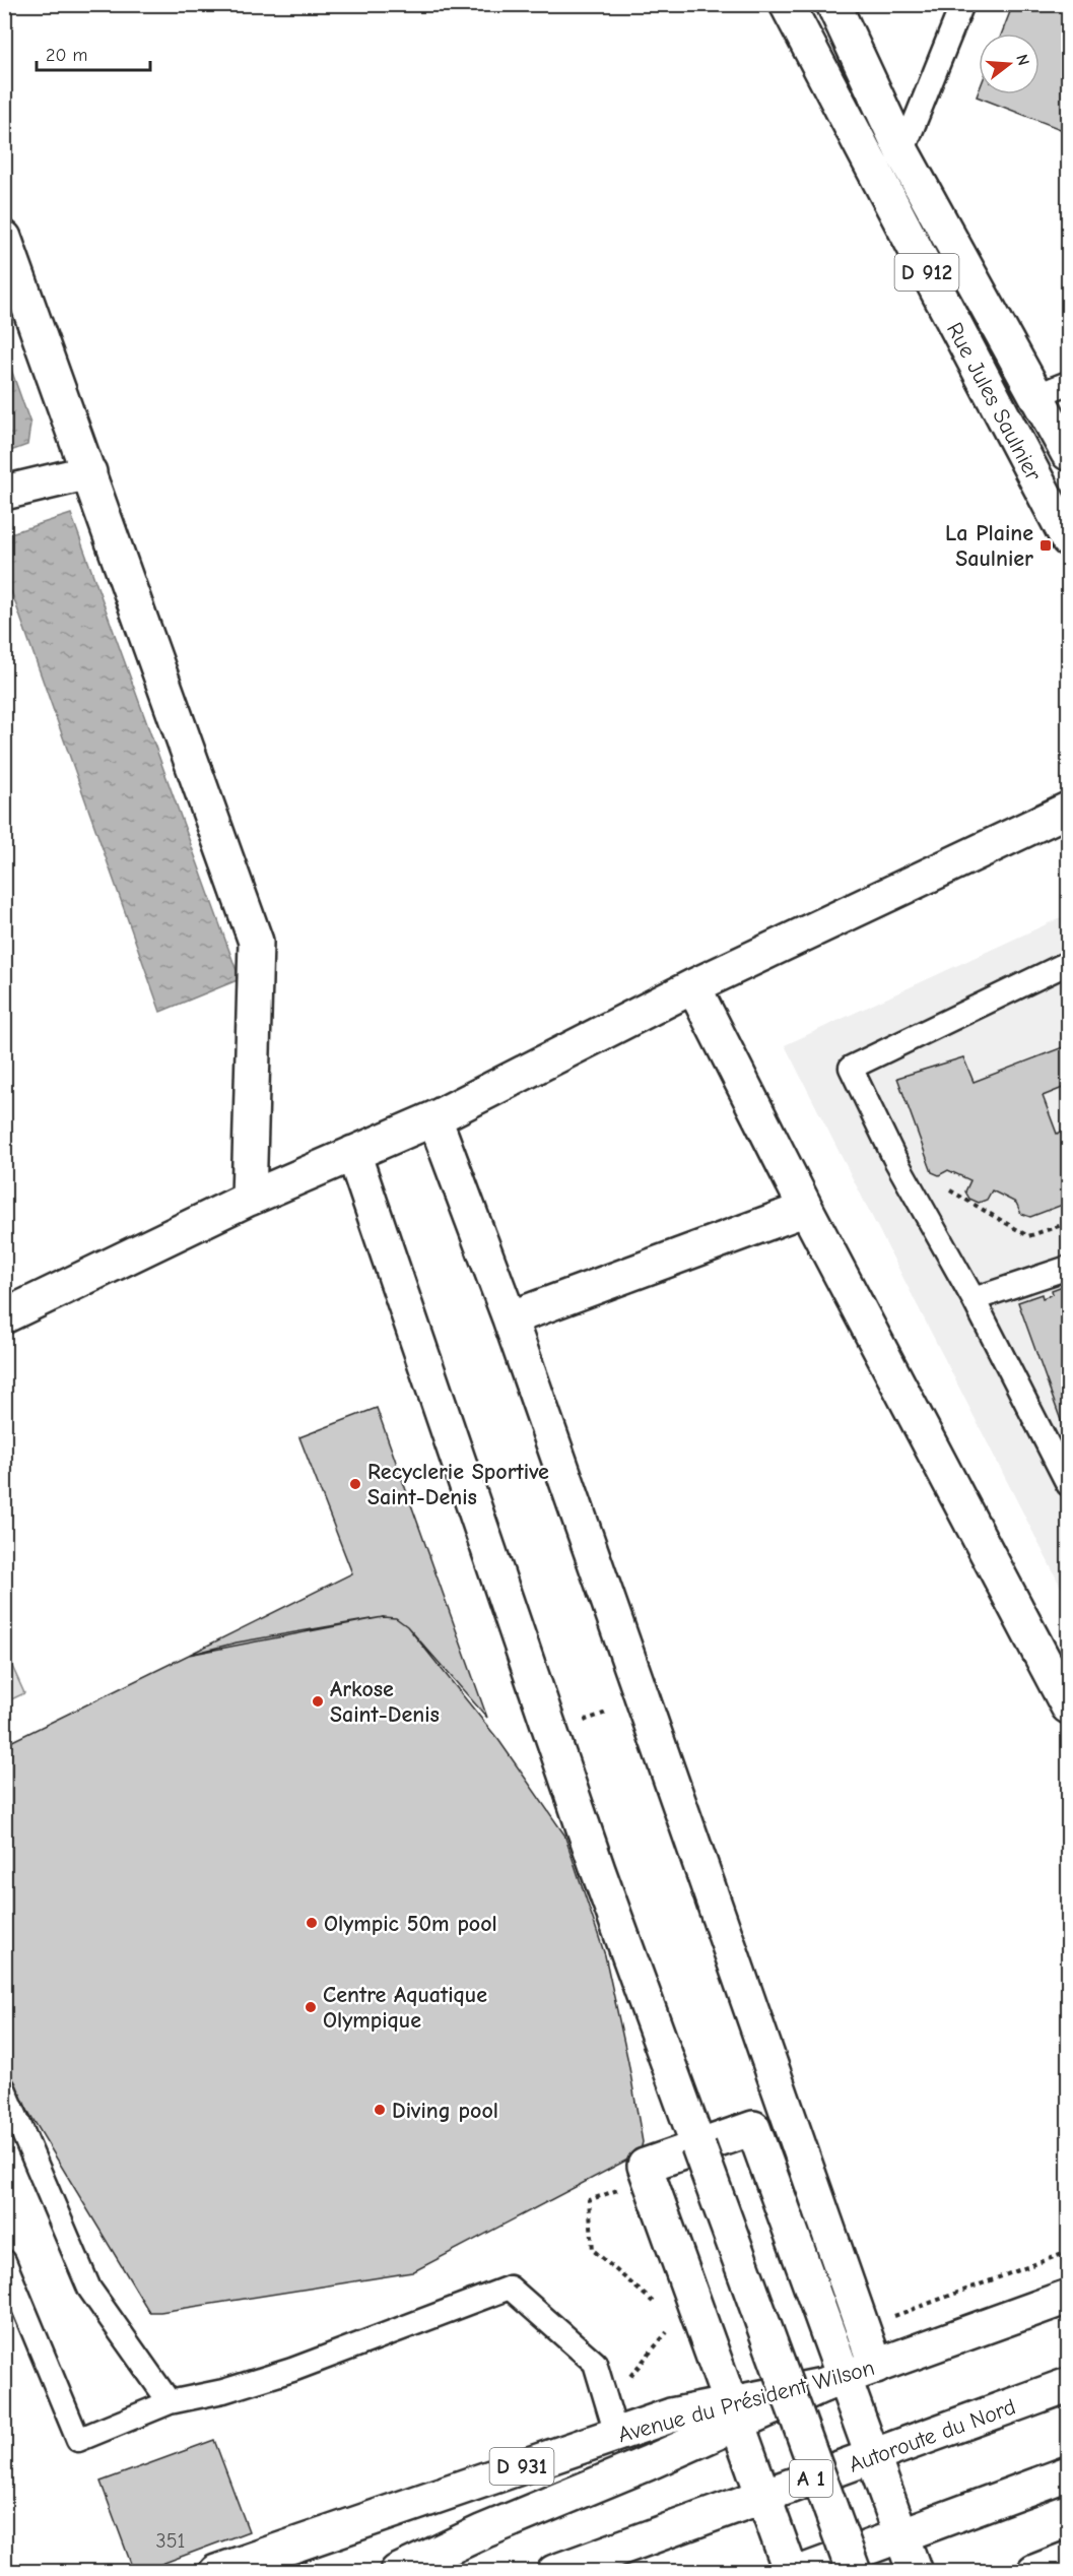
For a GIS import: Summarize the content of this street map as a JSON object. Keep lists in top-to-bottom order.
{
  "streets": {
    "main road": [
      "D 912",
      "Rue Jules Saulnier",
      "Avenue du Président Wilson",
      "Autoroute du Nord",
      "D 931",
      "A 1"
    ]
  },
  "places": {
    "transit": ["La Plaine Saulnier"],
    "other": [
      "Recyclerie Sportive Saint-Denis",
      "Arkose Saint-Denis",
      "Olympic 50m pool",
      "Centre Aquatique Olympique",
      "Diving pool"
    ]
  },
  "house_numbers": ["351"],
  "scale_bar": "20 m",
  "north": "right"
}
